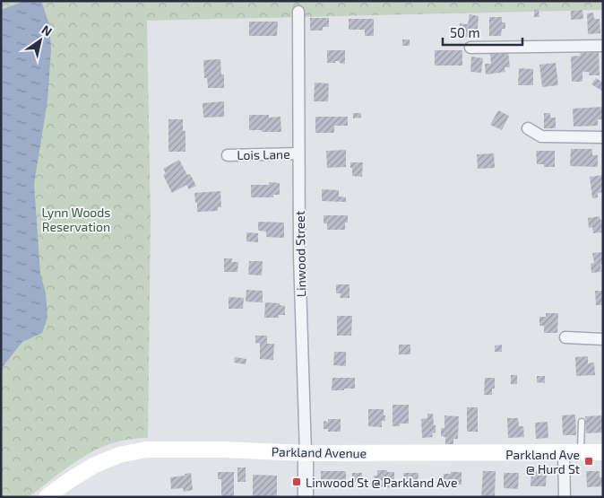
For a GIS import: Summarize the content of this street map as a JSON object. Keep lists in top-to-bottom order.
{
  "streets": {
    "main road": ["Parkland Avenue"],
    "street": ["Lois Lane", "Linwood Street"]
  },
  "crossings": [
    ["Lois Lane", "Linwood Street"],
    ["Linwood Street", "Parkland Avenue"]
  ],
  "parks": ["Lynn Woods Reservation"],
  "places": {
    "transit": ["Parkland Ave @ Hurd St", "Linwood St @ Parkland Ave"]
  },
  "scale_bar": "50 m",
  "north": "top right"
}
